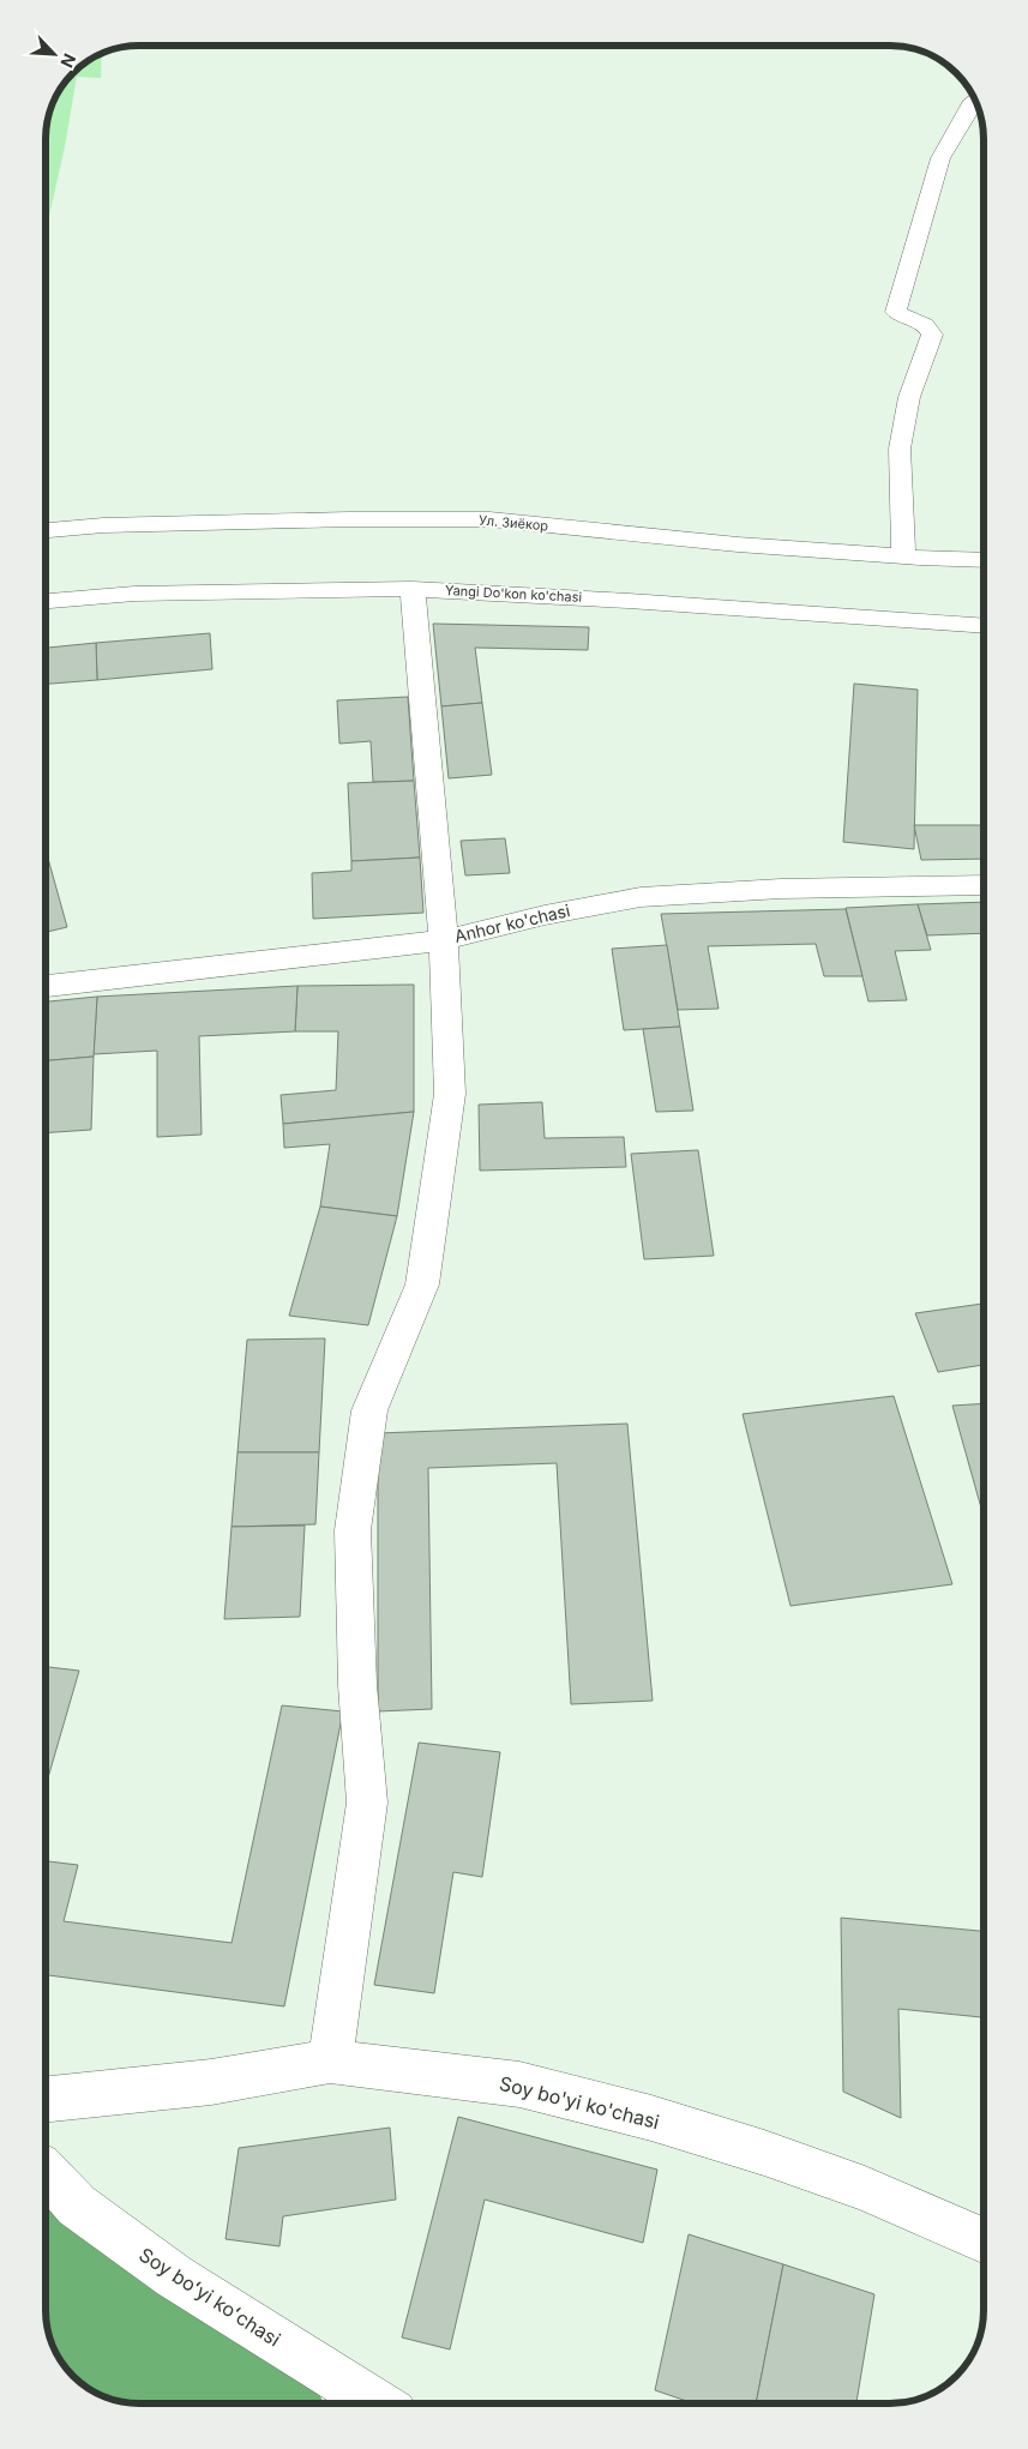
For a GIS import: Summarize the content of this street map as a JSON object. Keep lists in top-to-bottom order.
{
  "streets": {
    "street": [
      "Ул. Зиёкор",
      "Yangi Do'kon ko'chasi",
      "Anhor ko'chasi",
      "Soy bo'yi ko'chasi",
      "Soy boʻyi koʻchasi"
    ]
  },
  "north": "bottom right"
}
